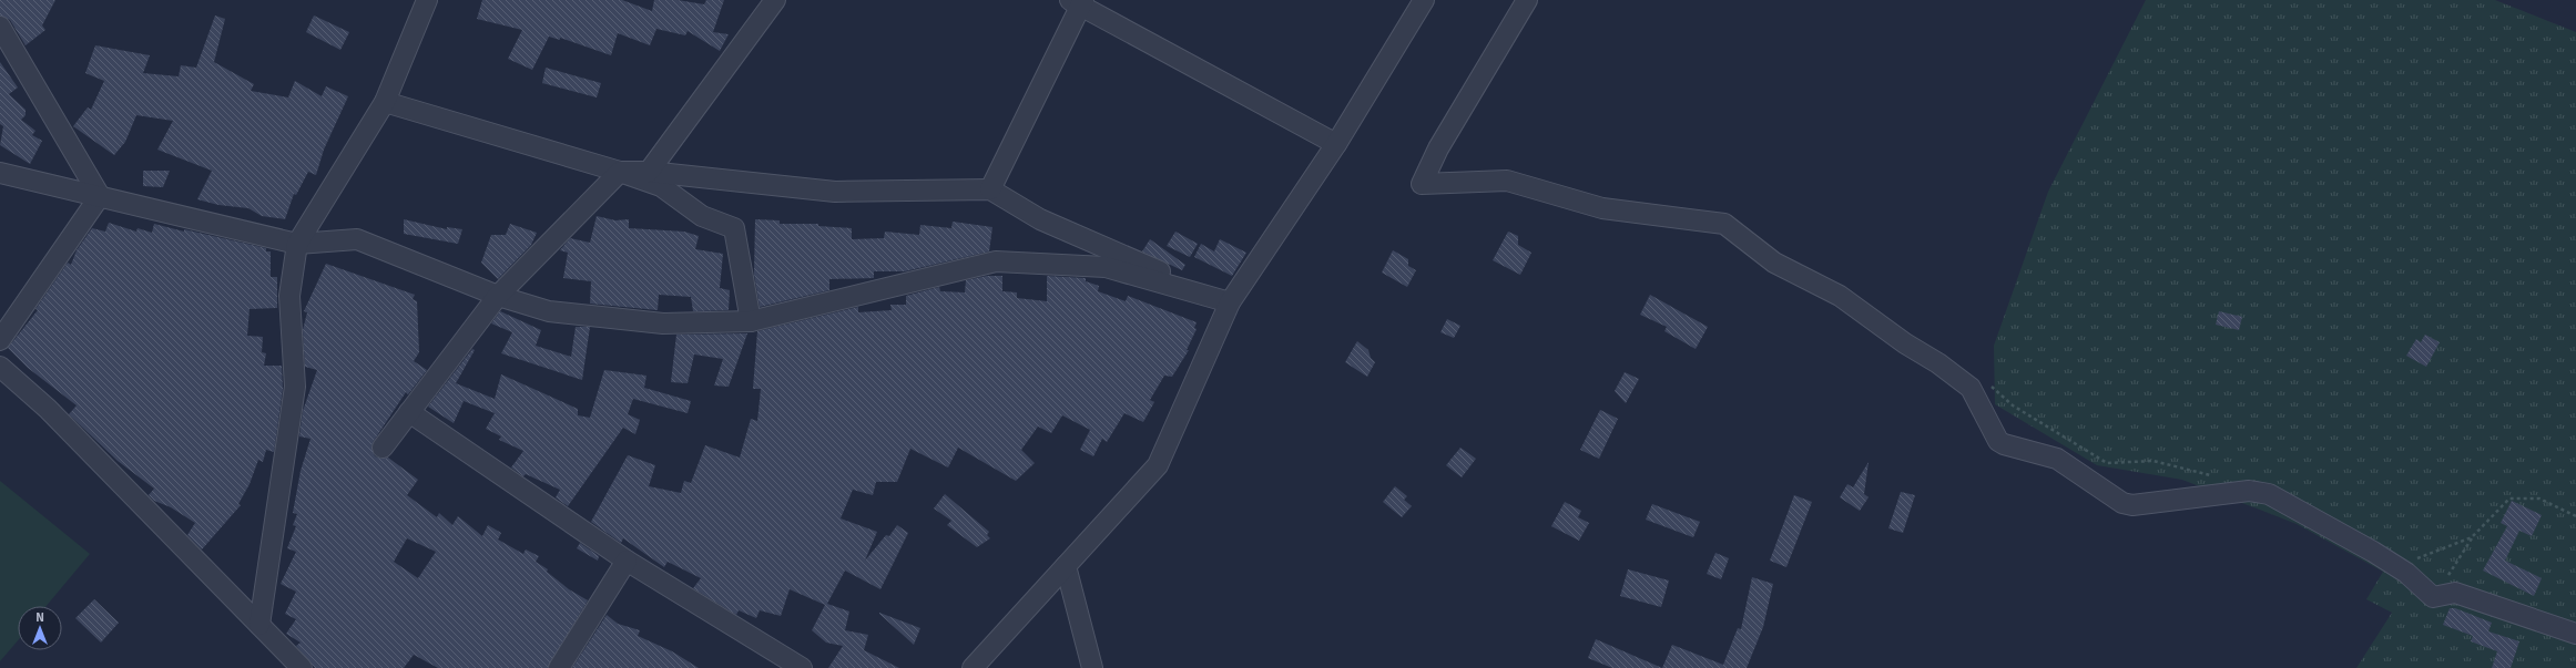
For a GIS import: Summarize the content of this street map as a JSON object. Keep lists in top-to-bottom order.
{
  "north": "top"
}
